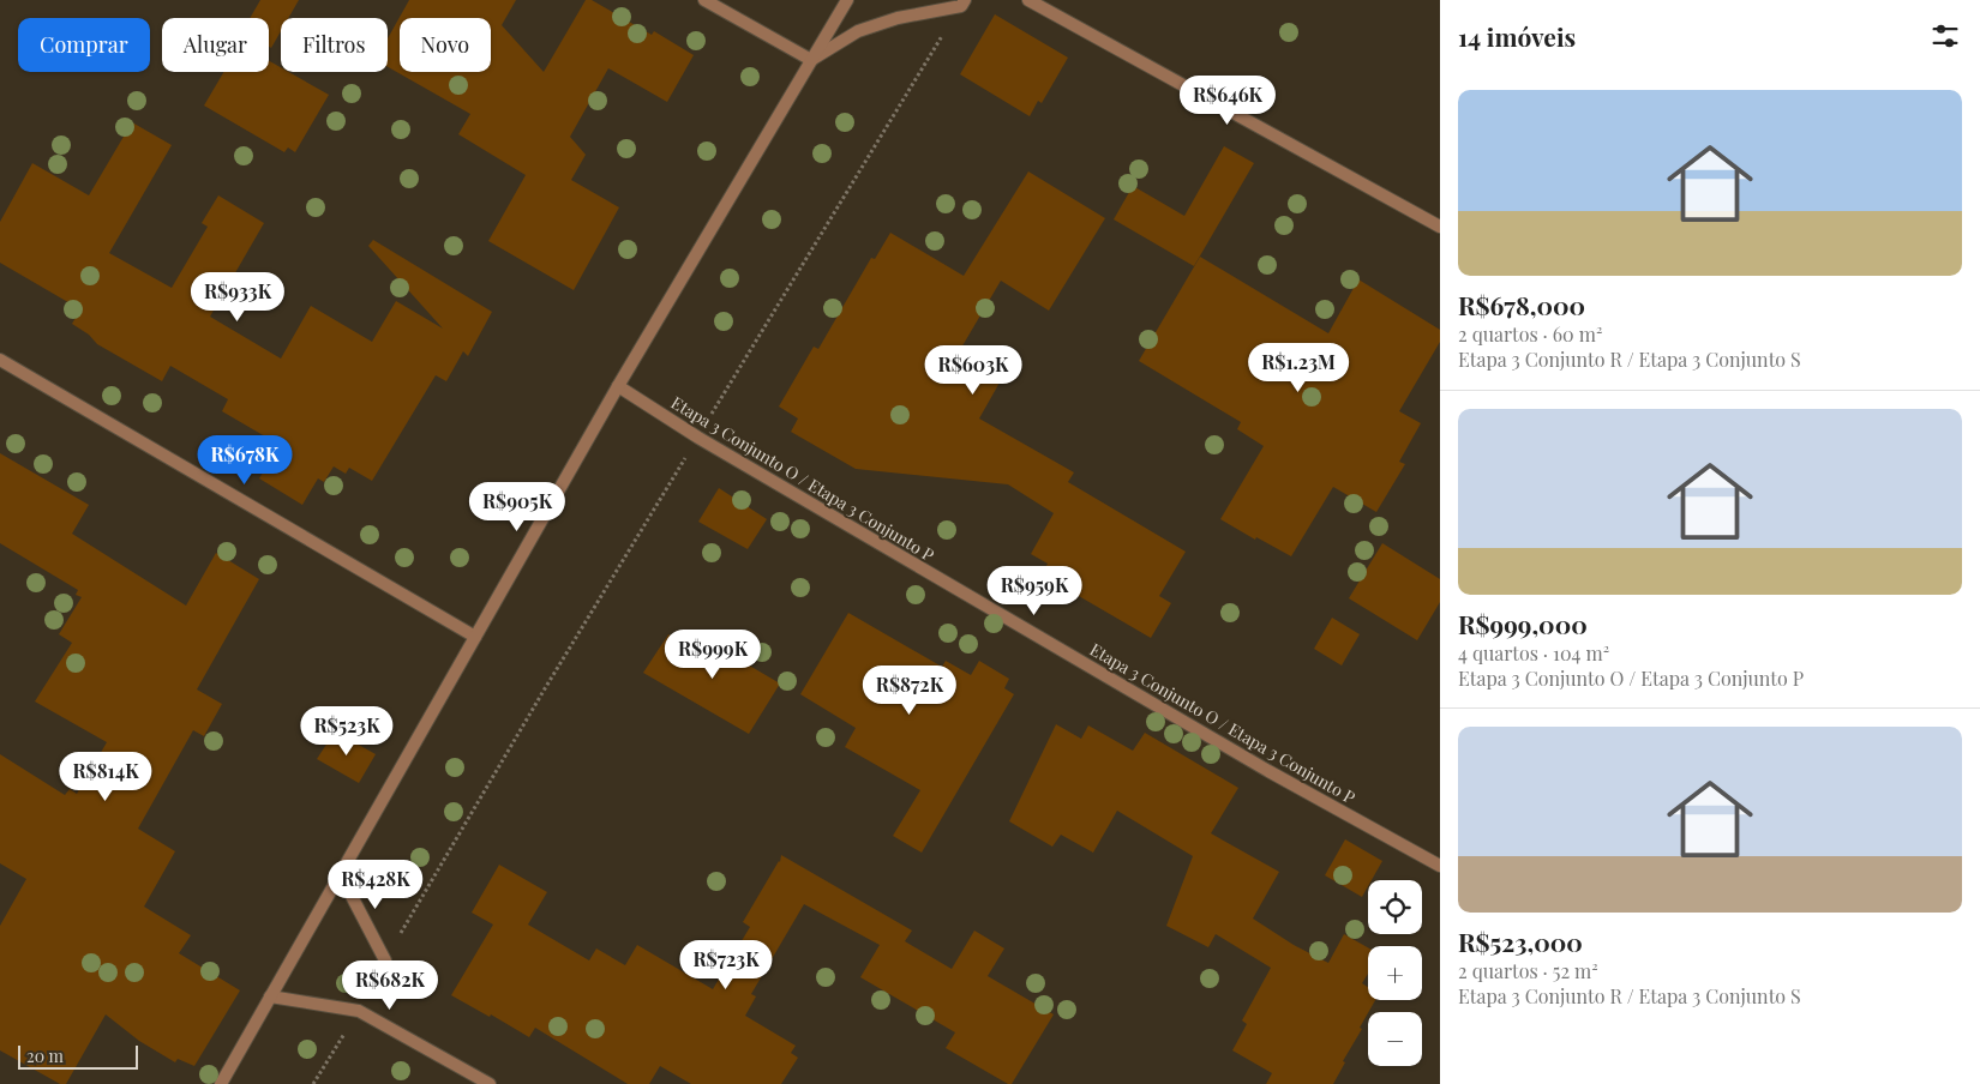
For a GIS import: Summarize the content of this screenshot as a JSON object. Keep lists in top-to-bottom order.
{
  "streets": {
    "street": ["Etapa 3 Conjunto O / Etapa 3 Conjunto P"]
  },
  "scale_bar": "20 m",
  "page": {
    "heading": "14 imóveis",
    "chip": [
      "Comprar",
      "Alugar",
      "Filtros",
      "Novo"
    ],
    "list": [
      {
        "name": "R$678,000",
        "note": "2 quartos · 60 m² · Etapa 3 Conjunto R / Etapa 3 Conjunto S"
      },
      {
        "name": "R$999,000",
        "note": "4 quartos · 104 m² · Etapa 3 Conjunto O / Etapa 3 Conjunto P"
      },
      {
        "name": "R$523,000",
        "note": "2 quartos · 52 m² · Etapa 3 Conjunto R / Etapa 3 Conjunto S"
      }
    ],
    "price": [
      "R$646K",
      "R$933K",
      "R$1.23M",
      "R$603K",
      "R$678K",
      "R$905K",
      "R$959K",
      "R$999K",
      "R$872K",
      "R$523K",
      "R$814K",
      "R$428K",
      "R$723K",
      "R$682K"
    ],
    "map_buttons": ["+", "−"],
    "scale": "20 m"
  }
}
